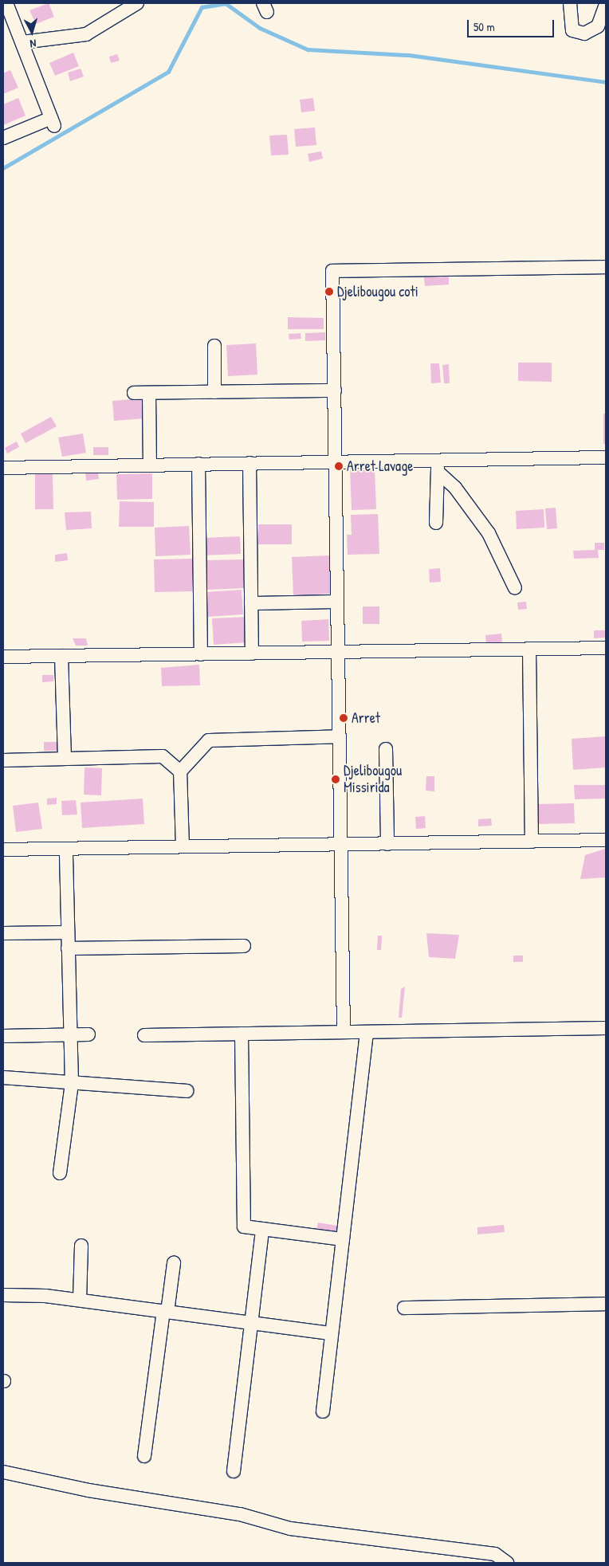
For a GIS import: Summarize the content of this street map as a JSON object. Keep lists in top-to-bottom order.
{
  "places": [
    "Djelibougou coti",
    "Arret Lavage",
    "Arret",
    "Djelibougou Missirida"
  ],
  "scale_bar": "50 m",
  "north": "bottom"
}
